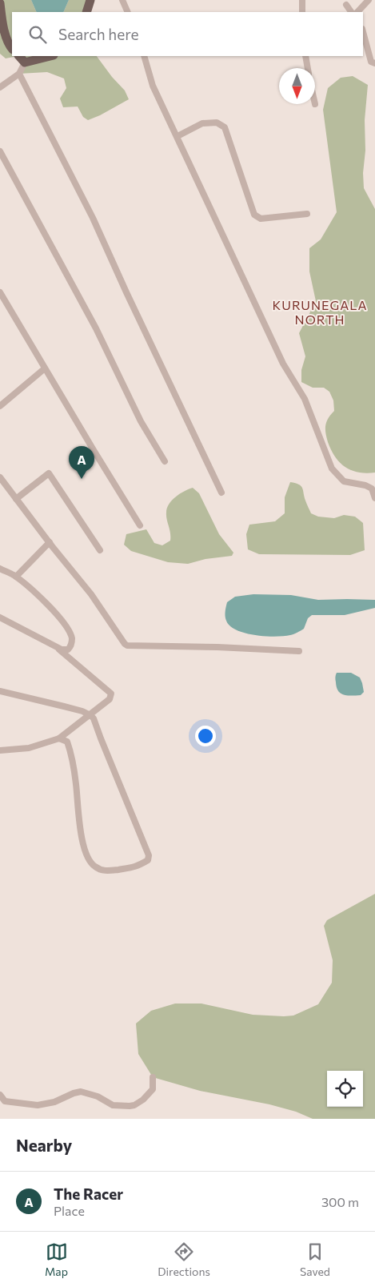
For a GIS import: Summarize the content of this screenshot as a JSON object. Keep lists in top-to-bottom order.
{
  "districts": ["KURUNEGALA NORTH"],
  "north": "bottom",
  "page": {
    "search": "Search here",
    "pins": "A",
    "heading": "Nearby",
    "list": [
      {
        "mark": "A",
        "name": "The Racer",
        "note": "Place",
        "value": "300 m"
      }
    ],
    "nav": ["Map", "Directions", "Saved"]
  }
}
